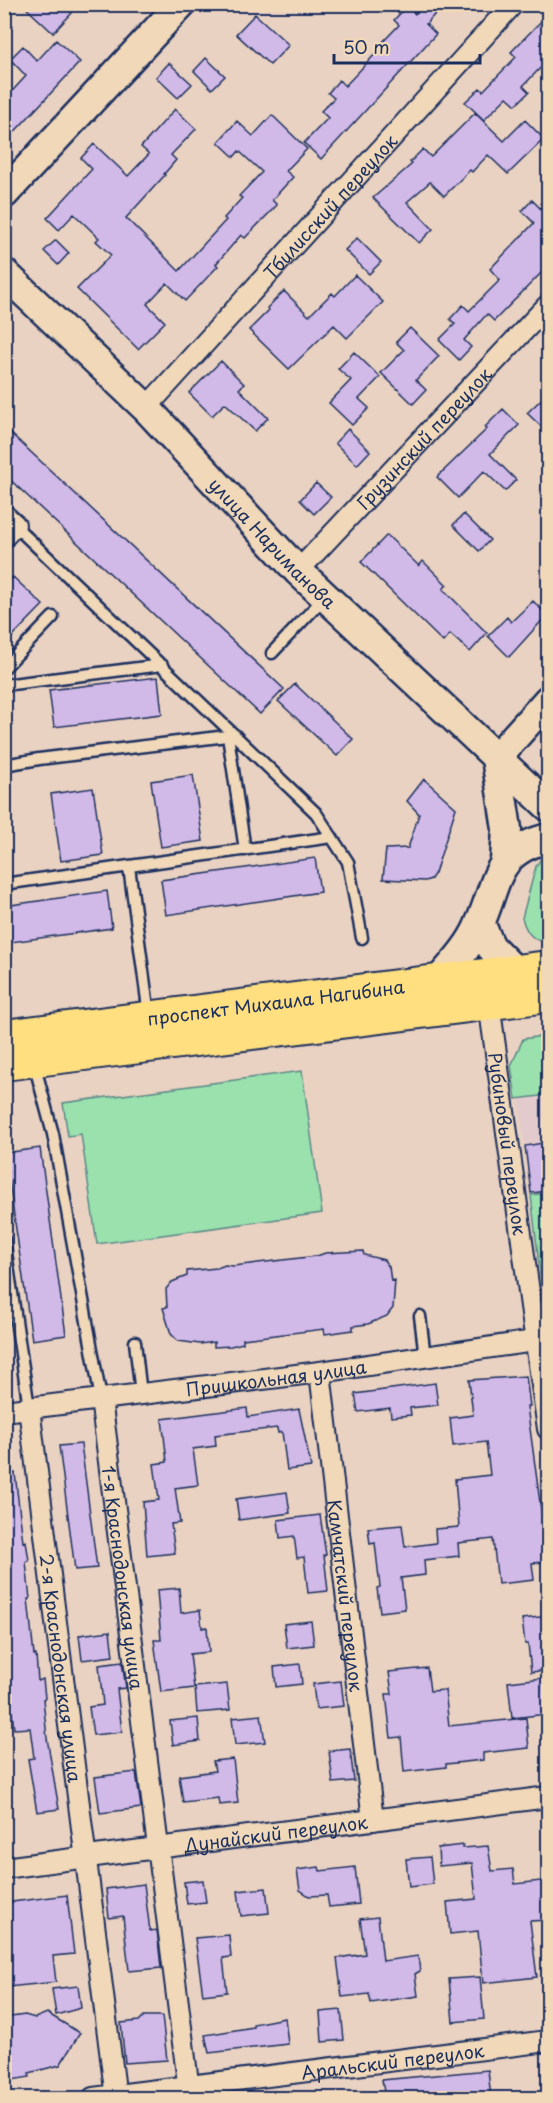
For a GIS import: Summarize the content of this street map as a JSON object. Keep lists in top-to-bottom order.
{
  "streets": {
    "main road": ["проспект Михаила Нагибина"],
    "street": [
      "Тбилисский переулок",
      "Грузинский переулок",
      "улица Нариманова",
      "Рубиновый переулок",
      "Пришкольная улица",
      "1-я Краснодонская улица",
      "Камчатский переулок",
      "2-я Краснодонская улица",
      "Дунайский переулок",
      "Аральский переулок"
    ]
  },
  "crossings": [
    ["Тбилисский переулок", "улица Нариманова"],
    ["Грузинский переулок", "улица Нариманова"],
    ["проспект Михаила Нагибина", "Рубиновый переулок"],
    ["проспект Михаила Нагибина", "1-я Краснодонская улица"],
    ["Рубиновый переулок", "Пришкольная улица"],
    ["Пришкольная улица", "1-я Краснодонская улица"],
    ["Пришкольная улица", "Камчатский переулок"],
    ["Пришкольная улица", "2-я Краснодонская улица"],
    ["1-я Краснодонская улица", "Дунайский переулок"],
    ["1-я Краснодонская улица", "Аральский переулок"],
    ["Камчатский переулок", "Дунайский переулок"],
    ["2-я Краснодонская улица", "Дунайский переулок"],
    ["2-я Краснодонская улица", "Аральский переулок"]
  ],
  "scale_bar": "50 m"
}
